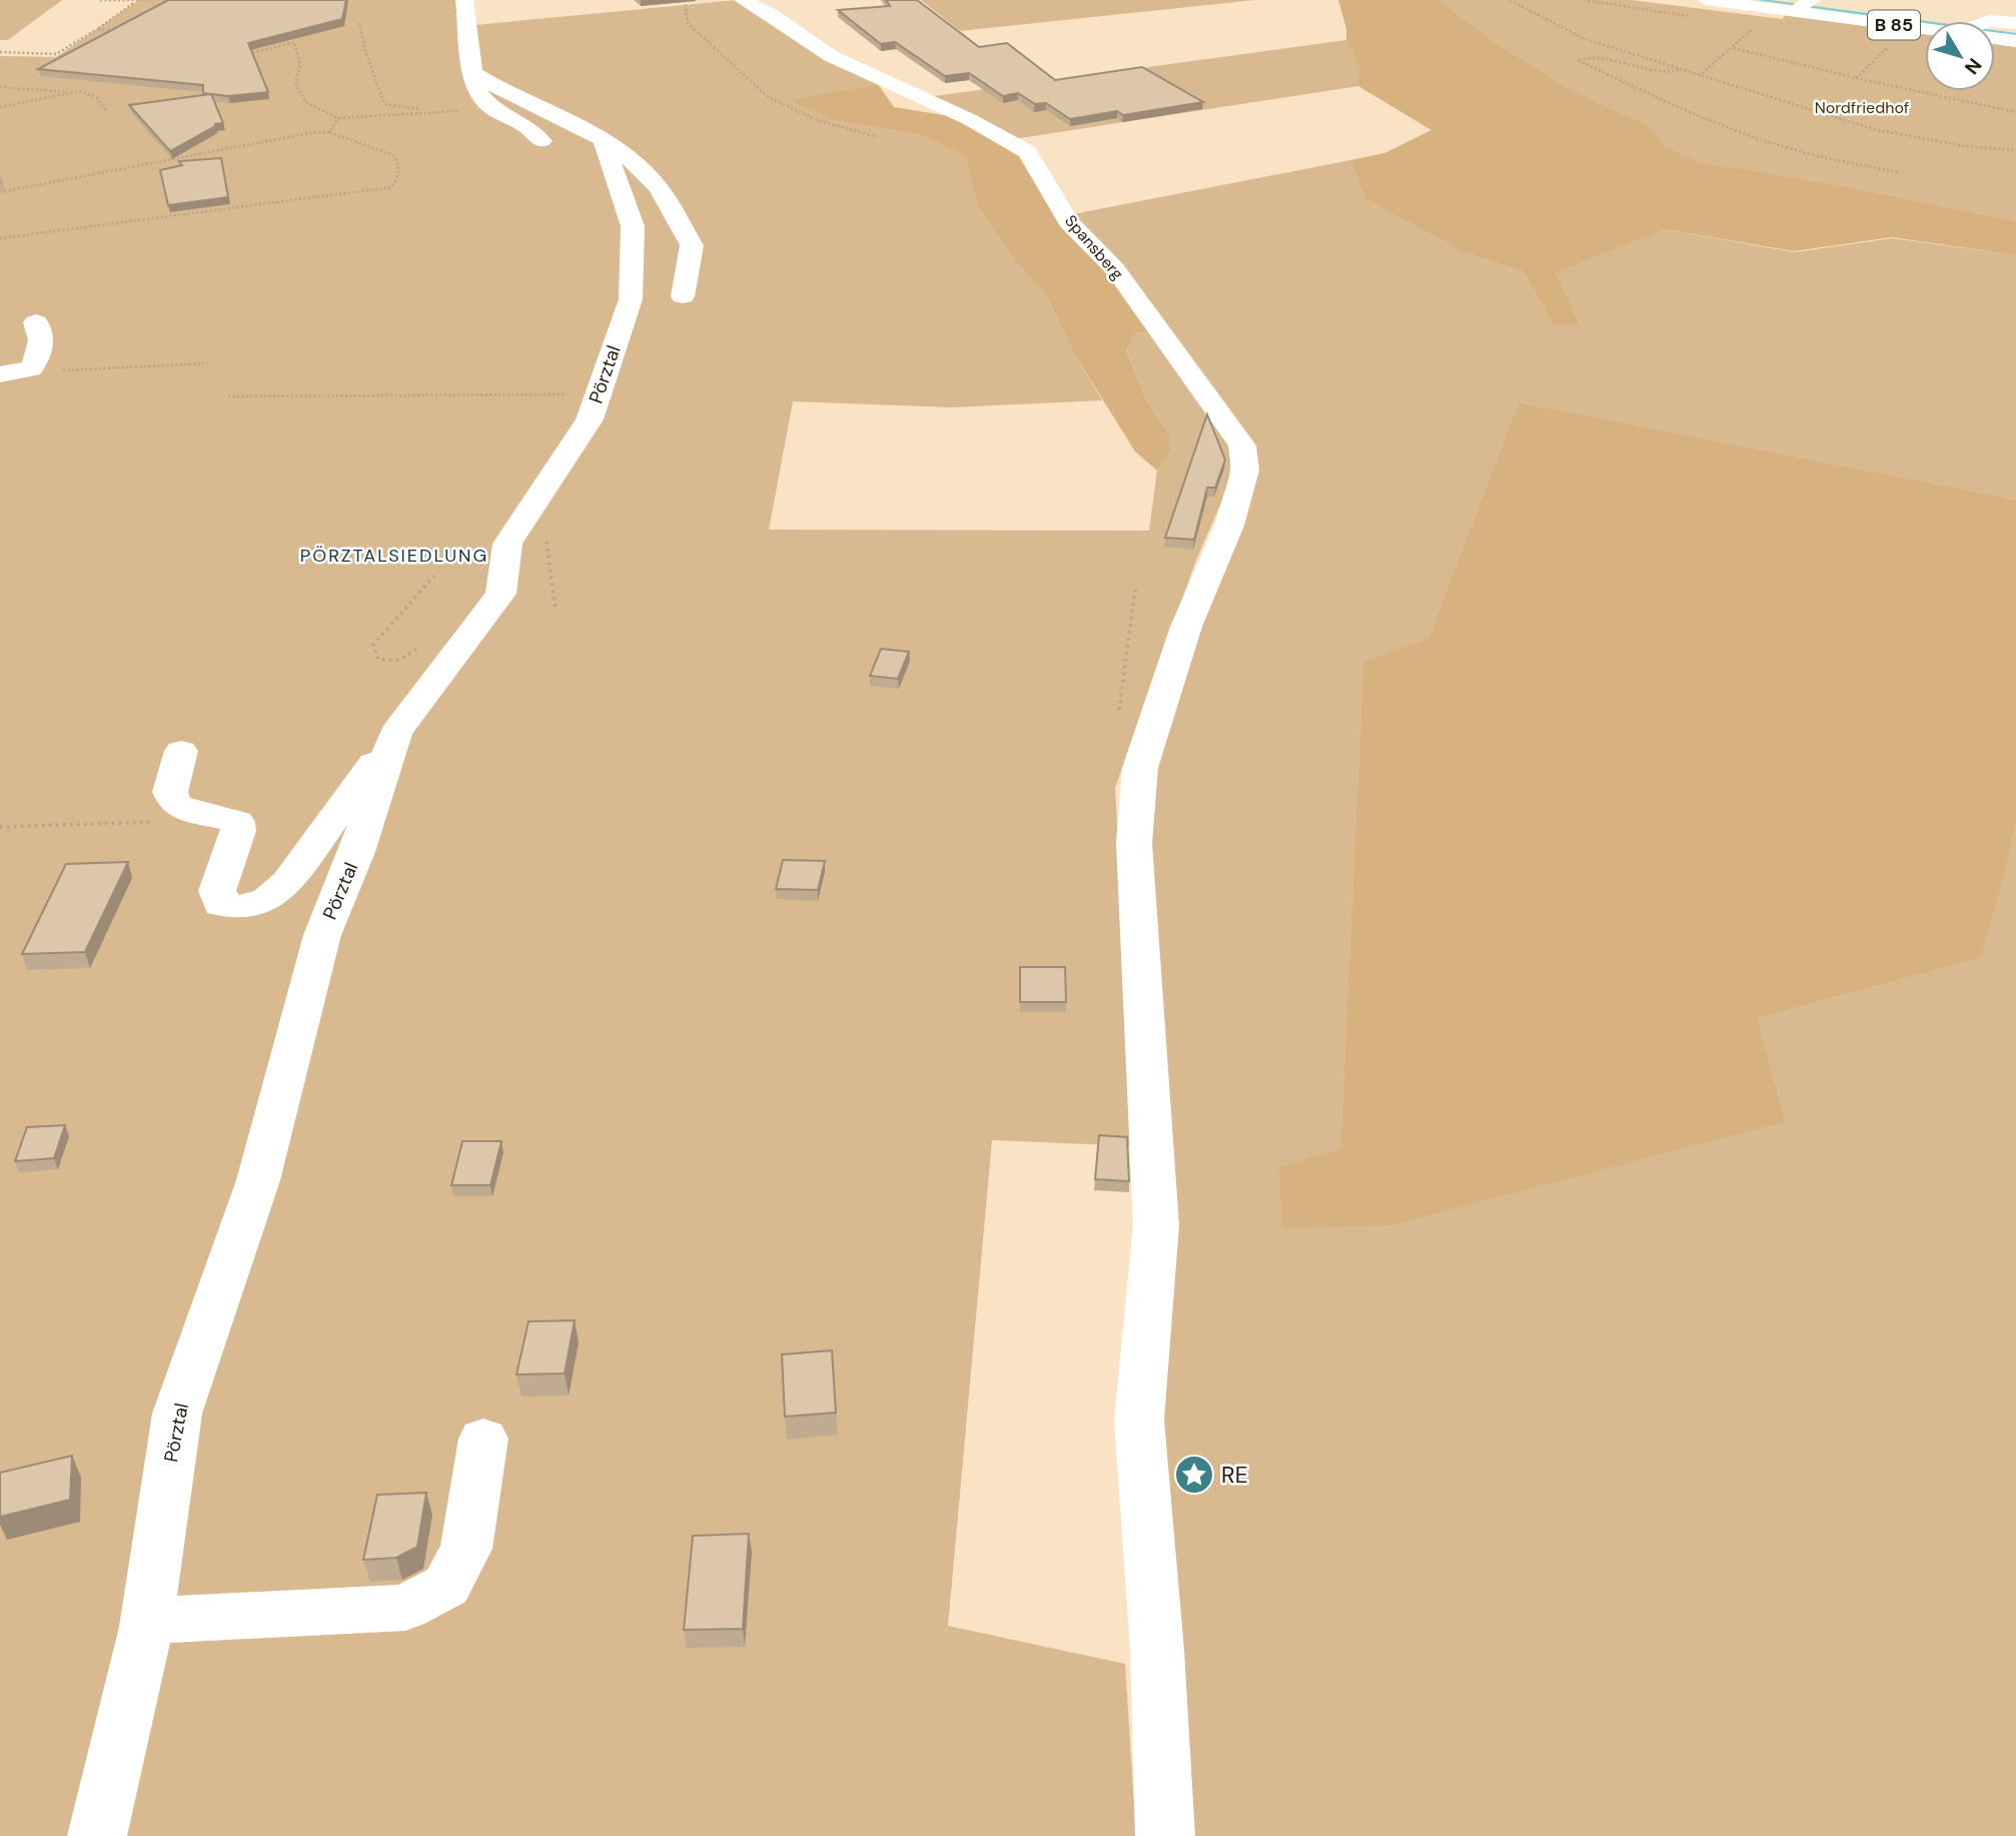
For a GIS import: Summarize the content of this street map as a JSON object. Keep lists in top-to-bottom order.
{
  "streets": {
    "street": ["B 85", "Spansberg", "Pörztal"]
  },
  "districts": ["PÖRZTALSIEDLUNG"],
  "parks": ["Nordfriedhof"],
  "places": {
    "place": ["RE"]
  },
  "north": "bottom right"
}
